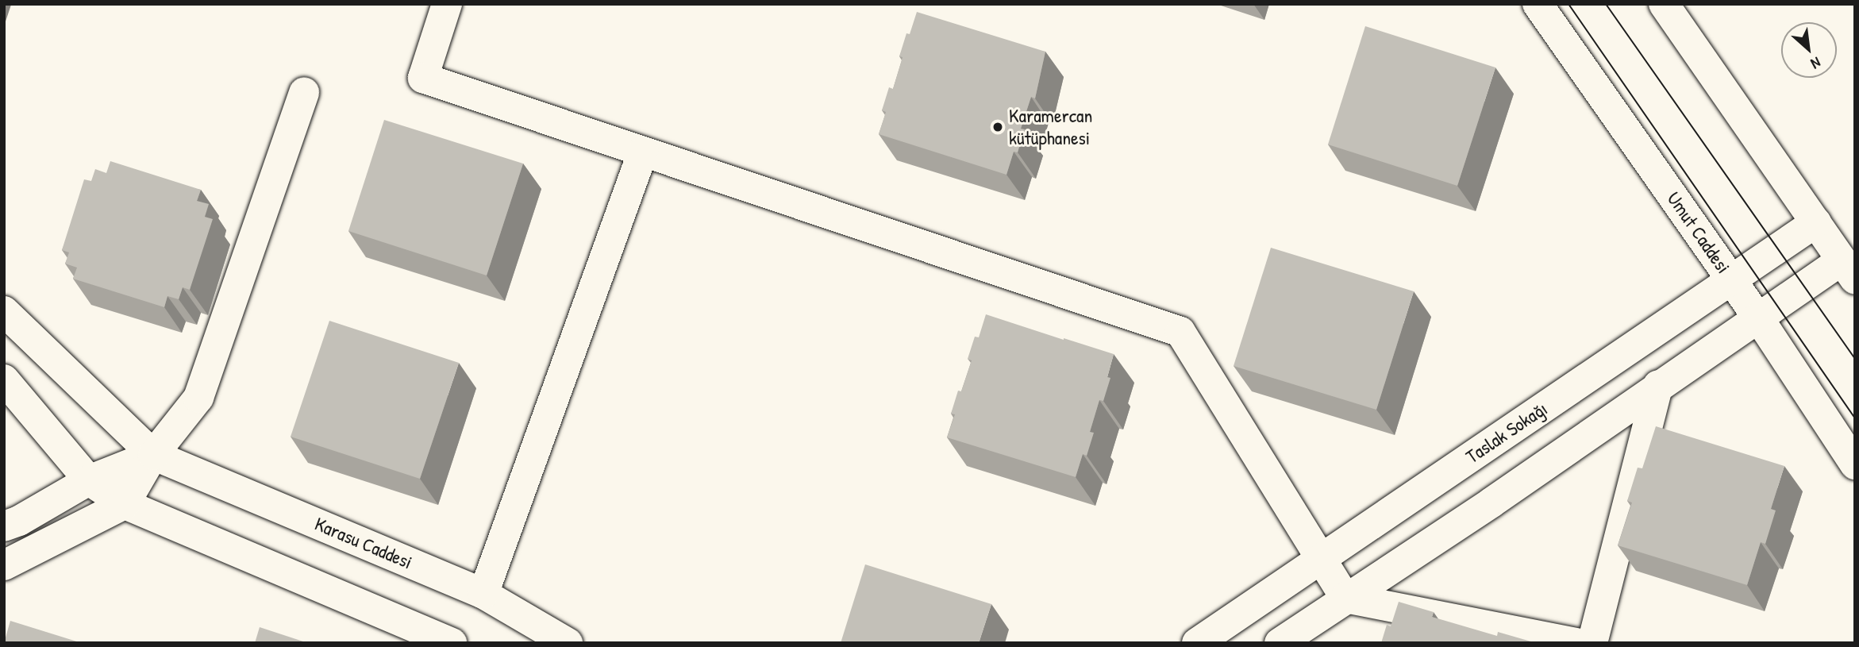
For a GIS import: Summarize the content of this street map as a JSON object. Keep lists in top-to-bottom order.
{
  "streets": {
    "street": ["Umut Caddesi", "Taslak Sokağı", "Karasu Caddesi"]
  },
  "crossings": [
    ["Umut Caddesi", "Taslak Sokağı"]
  ],
  "places": ["Karamercan kütüphanesi"],
  "north": "bottom right"
}
